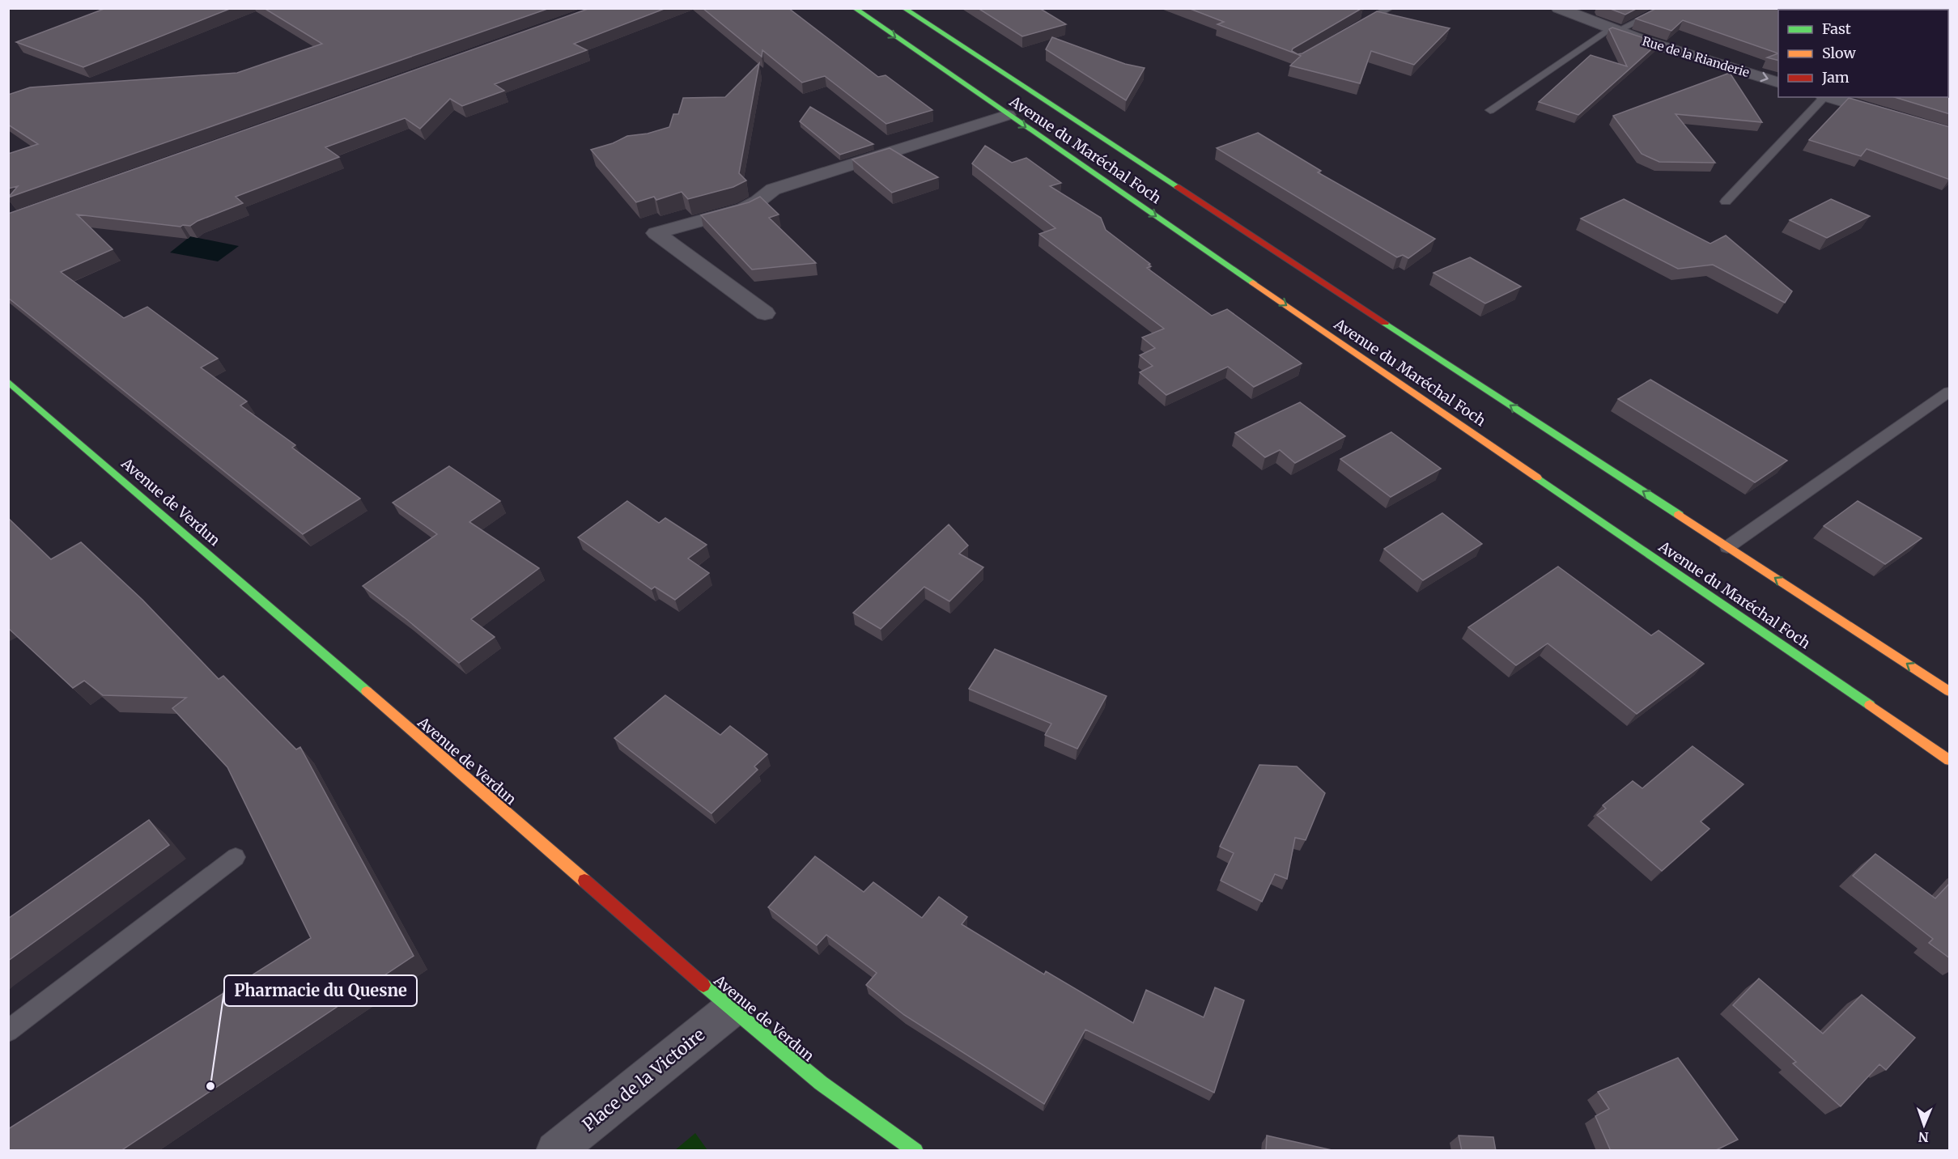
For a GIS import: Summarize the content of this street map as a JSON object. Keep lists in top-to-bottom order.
{
  "streets": {
    "main road": ["Avenue du Maréchal Foch", "Avenue de Verdun"],
    "street": ["Rue de la Rianderie", "Place de la Victoire"]
  },
  "crossings": [
    ["Avenue de Verdun", "Place de la Victoire"]
  ],
  "one_way": ["Rue de la Rianderie"],
  "places": ["Pharmacie du Quesne"],
  "legend": ["Fast", "Slow", "Jam"],
  "north": "bottom"
}
